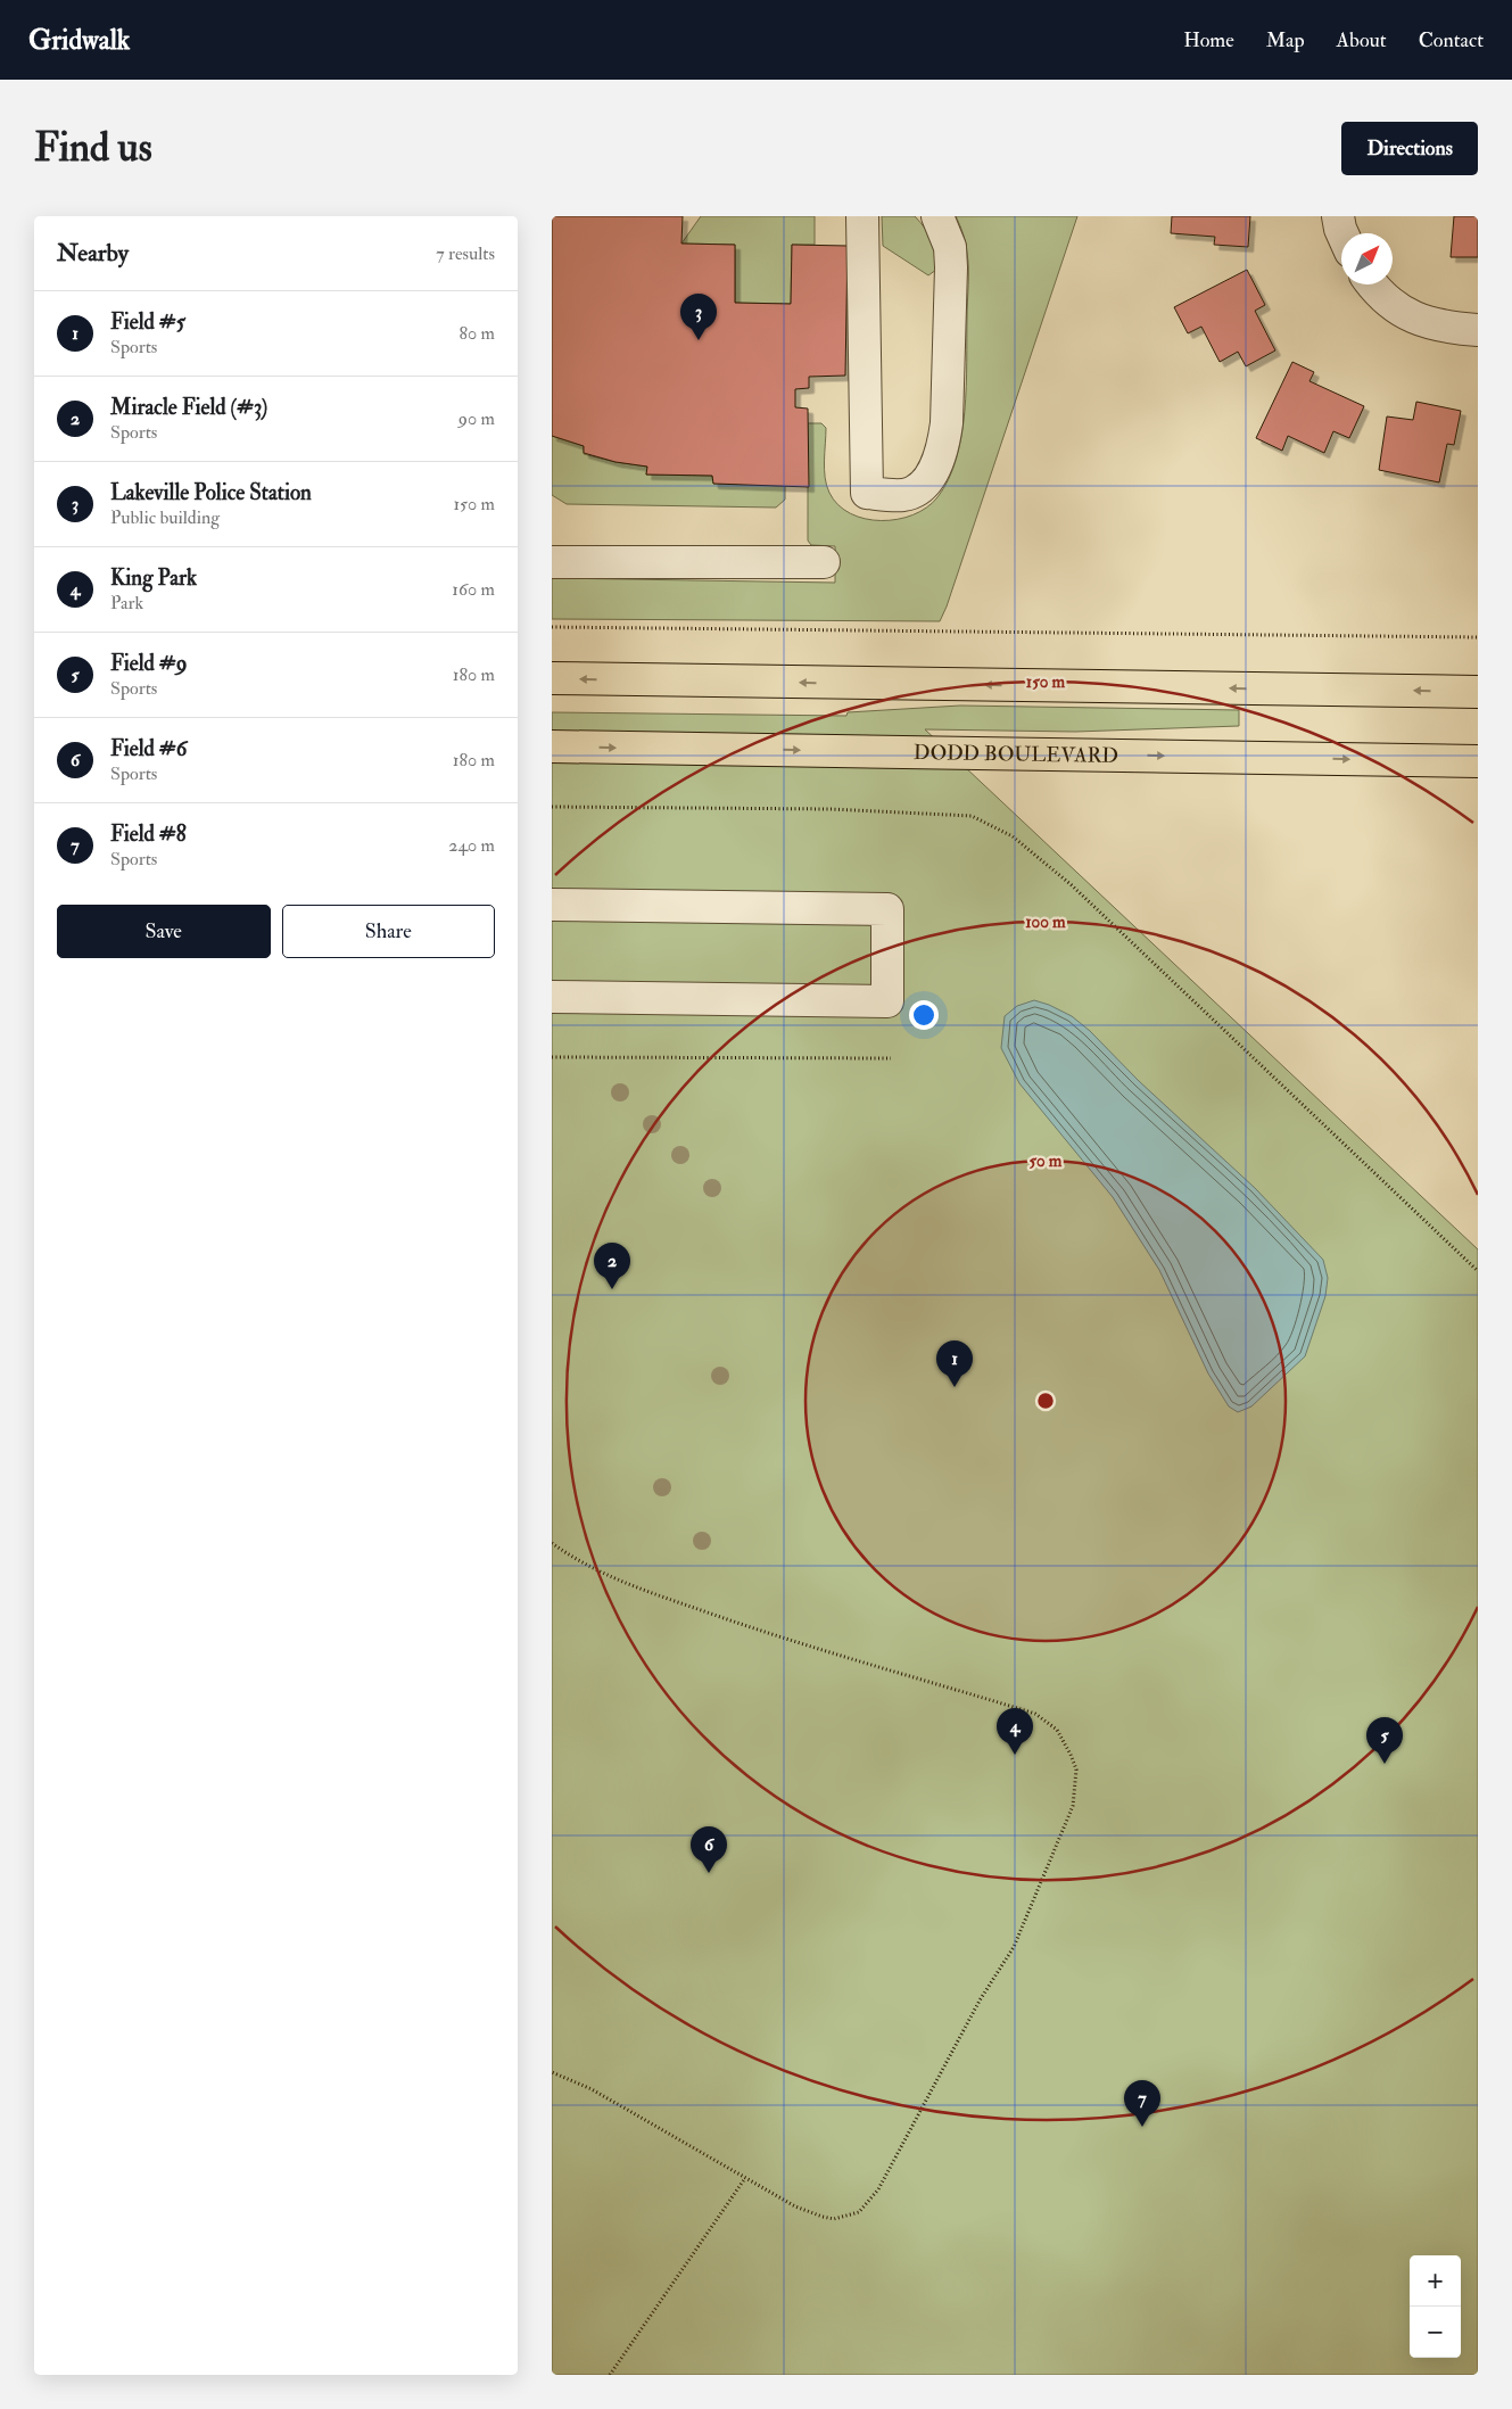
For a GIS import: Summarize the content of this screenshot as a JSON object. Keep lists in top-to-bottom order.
{
  "streets": {
    "main road": ["DODD BOULEVARD"]
  },
  "north": "top right",
  "page": {
    "header": "Gridwalk",
    "nav": [
      "Home",
      "Map",
      "About",
      "Contact"
    ],
    "buttons": [
      "Directions",
      ["Save", "Share"]
    ],
    "title": "Find us",
    "heading": ["Nearby", "7 results"],
    "list": [
      {
        "mark": "1",
        "name": "Field #5",
        "note": "Sports",
        "value": "80 m"
      },
      {
        "mark": "2",
        "name": "Miracle Field (#3)",
        "note": "Sports",
        "value": "90 m"
      },
      {
        "mark": "3",
        "name": "Lakeville Police Station",
        "note": "Public building",
        "value": "150 m"
      },
      {
        "mark": "4",
        "name": "King Park",
        "note": "Park",
        "value": "160 m"
      },
      {
        "mark": "5",
        "name": "Field #9",
        "note": "Sports",
        "value": "180 m"
      },
      {
        "mark": "6",
        "name": "Field #6",
        "note": "Sports",
        "value": "180 m"
      },
      {
        "mark": "7",
        "name": "Field #8",
        "note": "Sports",
        "value": "240 m"
      }
    ],
    "pins": [
      "3",
      "2",
      "1",
      "4",
      "5",
      "6",
      "7"
    ],
    "map_buttons": ["+", "−"]
  },
  "rings": ["150 m", "100 m", "50 m"]
}
